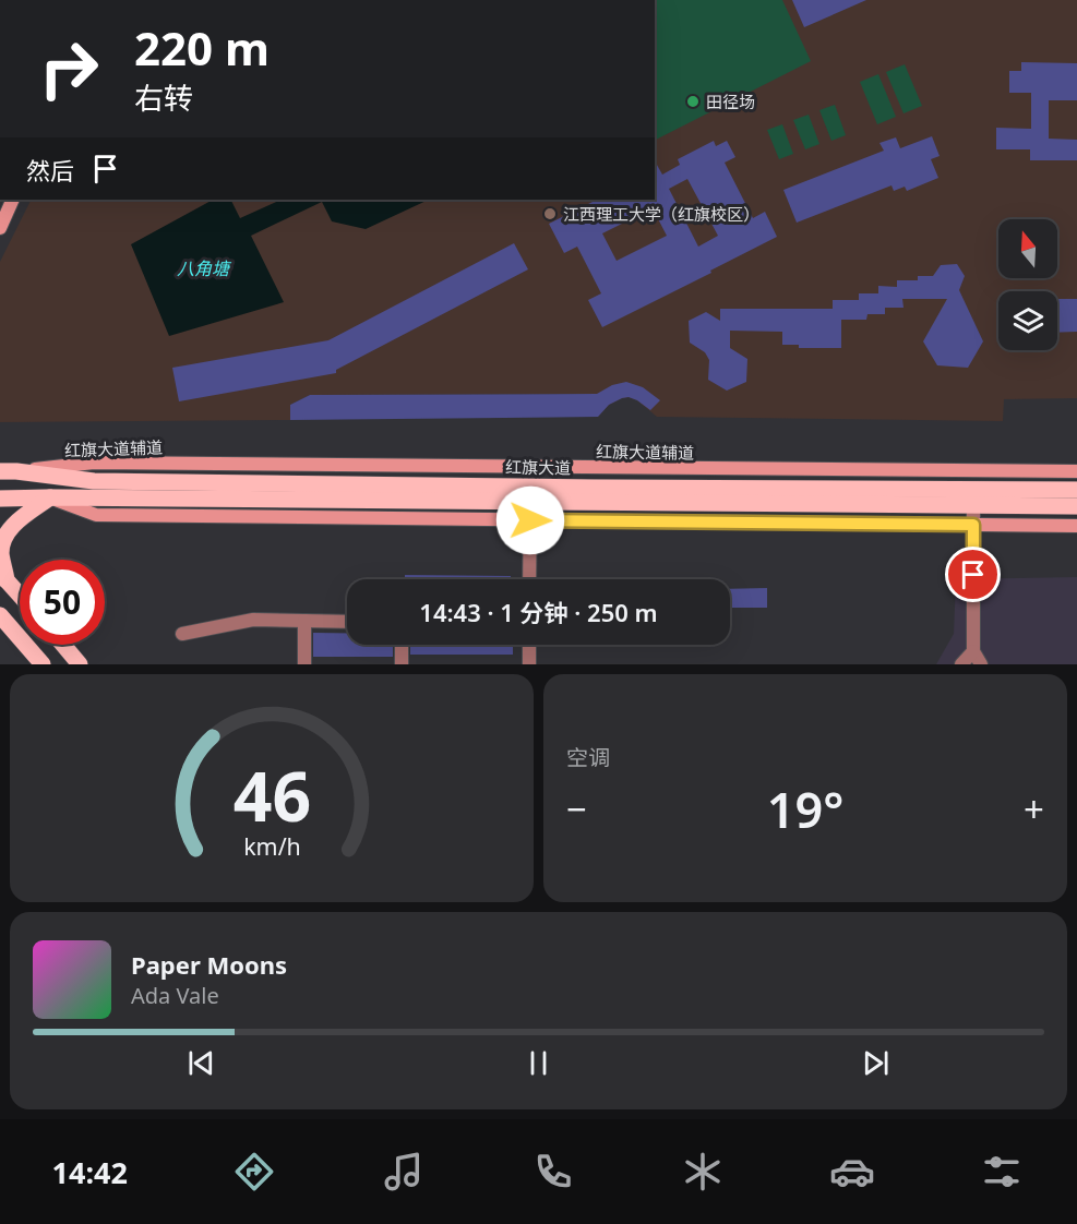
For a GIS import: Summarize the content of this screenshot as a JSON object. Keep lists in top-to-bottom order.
{
  "streets": {
    "main road": ["红旗大道辅道", "红旗大道"]
  },
  "crossings": [
    ["红旗大道辅道", "红旗大道"]
  ],
  "water": ["八角塘"],
  "places": ["田径场", "江西理工大学（红旗校区）"],
  "north": "top",
  "page": {
    "turn": ["220 m", "右转"],
    "then": "然后",
    "limit": "50",
    "trip": "14:43 · 1 分钟 · 250 m",
    "tile": "空调",
    "heat": ["−", "19°", "+"],
    "song": ["Paper Moons", "Ada Vale"],
    "tabs": "14:42",
    "gauge": ["46", "km/h"]
  }
}
